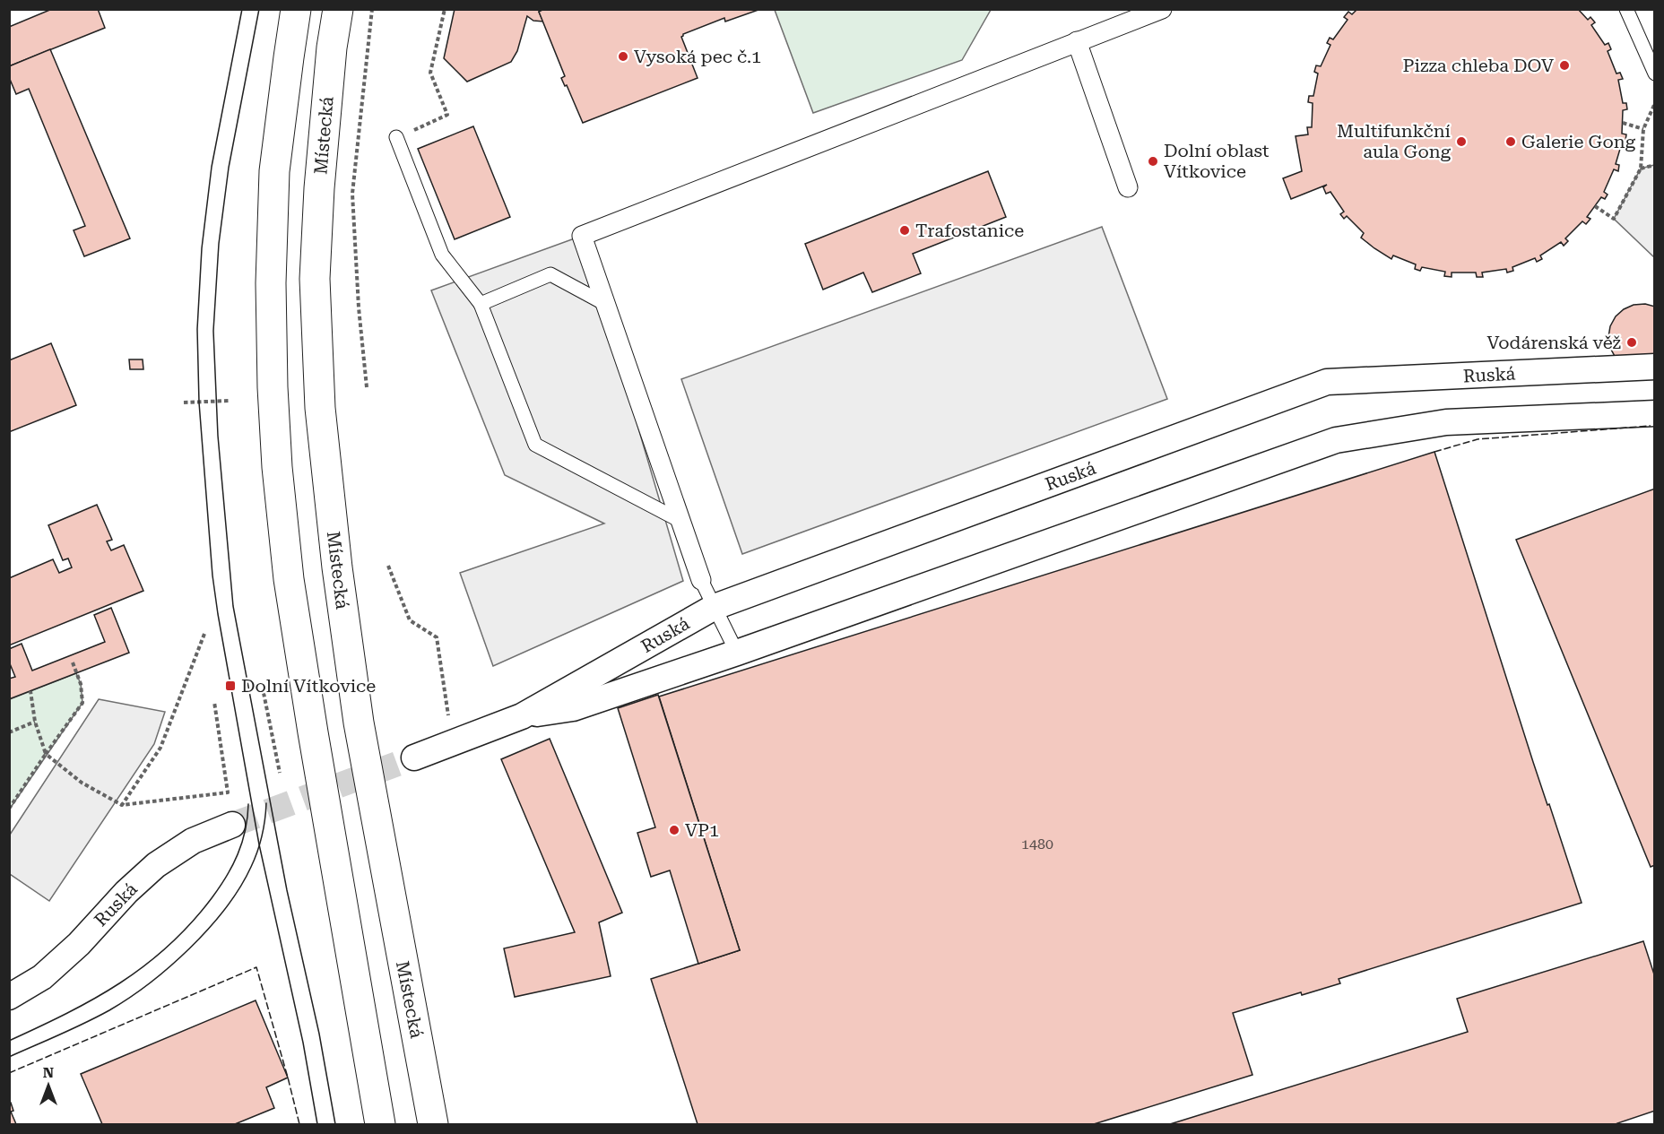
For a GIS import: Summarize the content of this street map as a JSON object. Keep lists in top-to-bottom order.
{
  "streets": {
    "highway": ["Místecká"],
    "street": ["Ruská"]
  },
  "places": {
    "other": [
      "Vysoká pec č.1",
      "Pizza chleba DOV",
      "Multifunkční aula Gong",
      "Galerie Gong",
      "Dolní oblast Vítkovice",
      "Trafostanice",
      "Vodárenská věž",
      "VP1"
    ],
    "transit": ["Dolní Vítkovice"]
  },
  "house_numbers": ["1480"],
  "north": "top"
}
